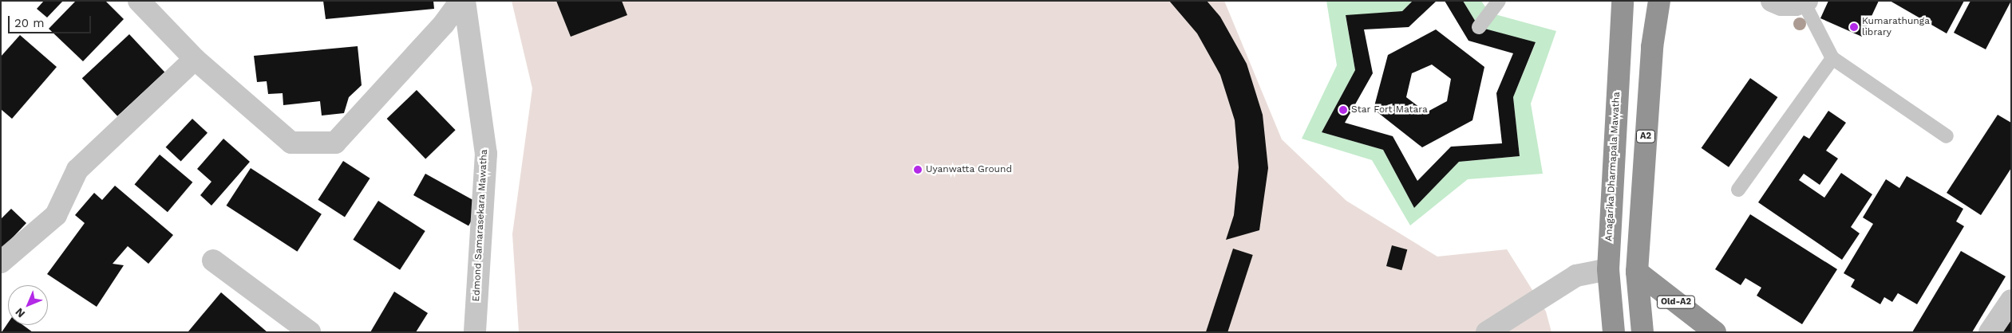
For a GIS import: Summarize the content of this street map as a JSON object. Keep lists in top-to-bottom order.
{
  "streets": {
    "highway": ["A2", "Anagarika Dharmapala Mawatha", "Old-A2"],
    "street": ["Edmond Samarasekara Mawatha"]
  },
  "crossings": [
    ["A2", "Old-A2"]
  ],
  "places": ["Kumarathunga library", "Star Fort Matara", "Uyanwatta Ground"],
  "scale_bar": "20 m",
  "north": "bottom left"
}
